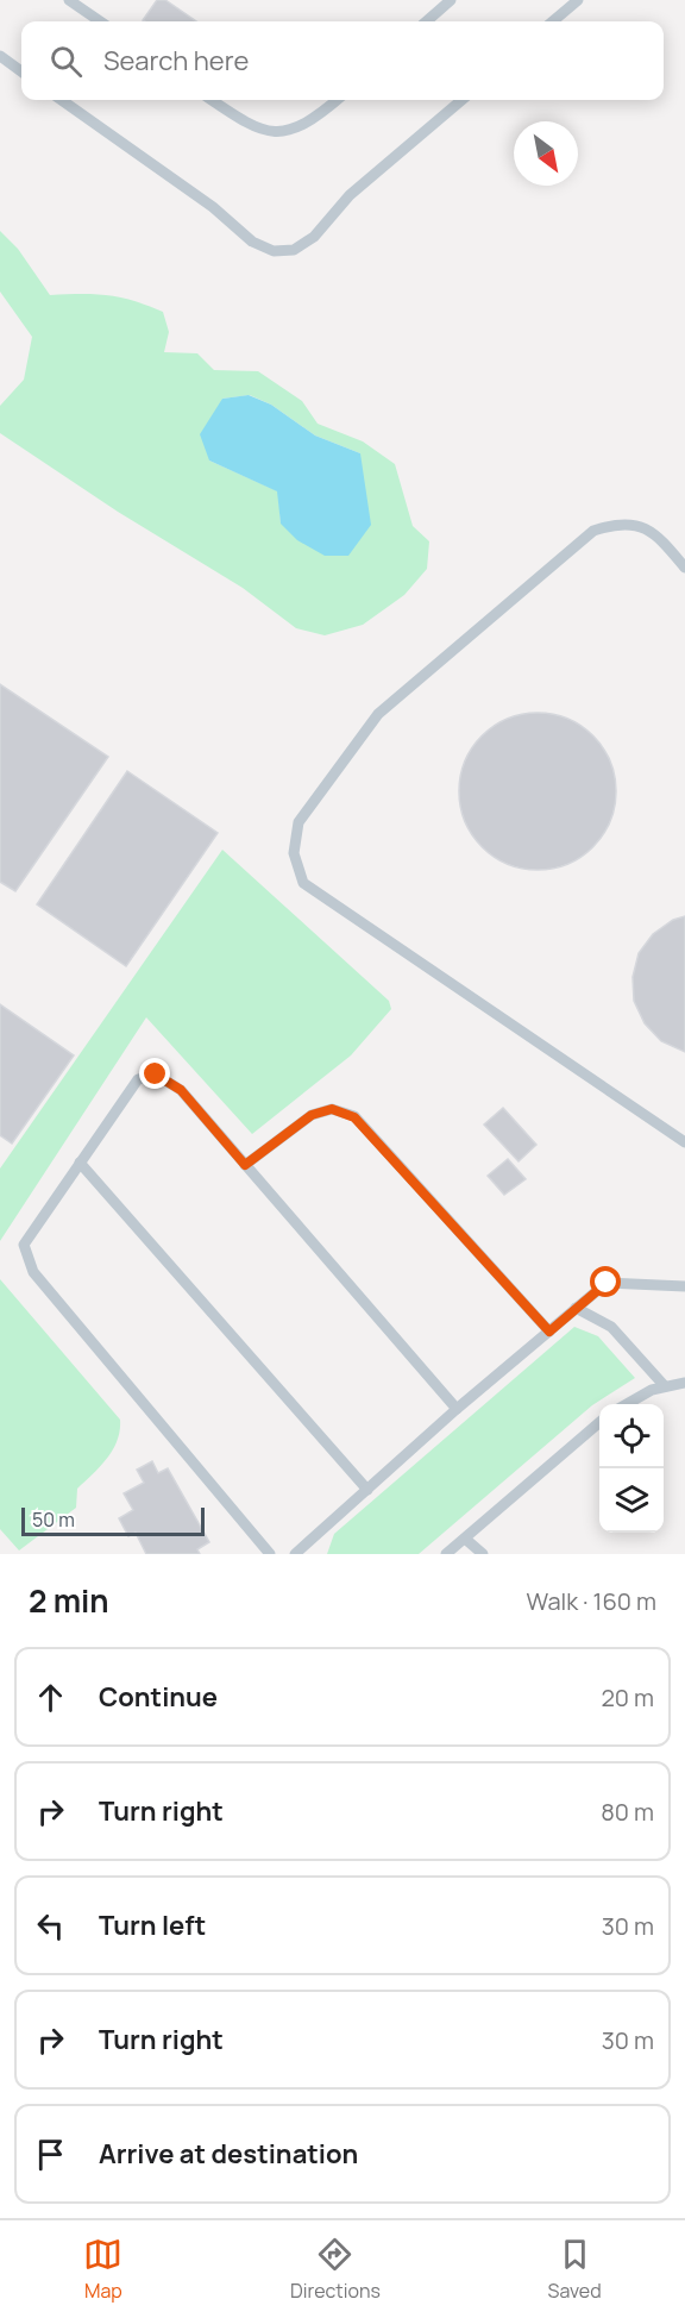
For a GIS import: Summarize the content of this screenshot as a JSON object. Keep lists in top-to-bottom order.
{
  "scale_bar": "50 m",
  "north": "bottom right",
  "page": {
    "search": "Search here",
    "scale": "50 m",
    "heading": ["2 min", "Walk · 160 m"],
    "list": [
      ["Continue", "20 m"],
      ["Turn right", "80 m"],
      ["Turn left", "30 m"],
      ["Turn right", "30 m"],
      "Arrive at destination"
    ],
    "nav": ["Map", "Directions", "Saved"]
  }
}
